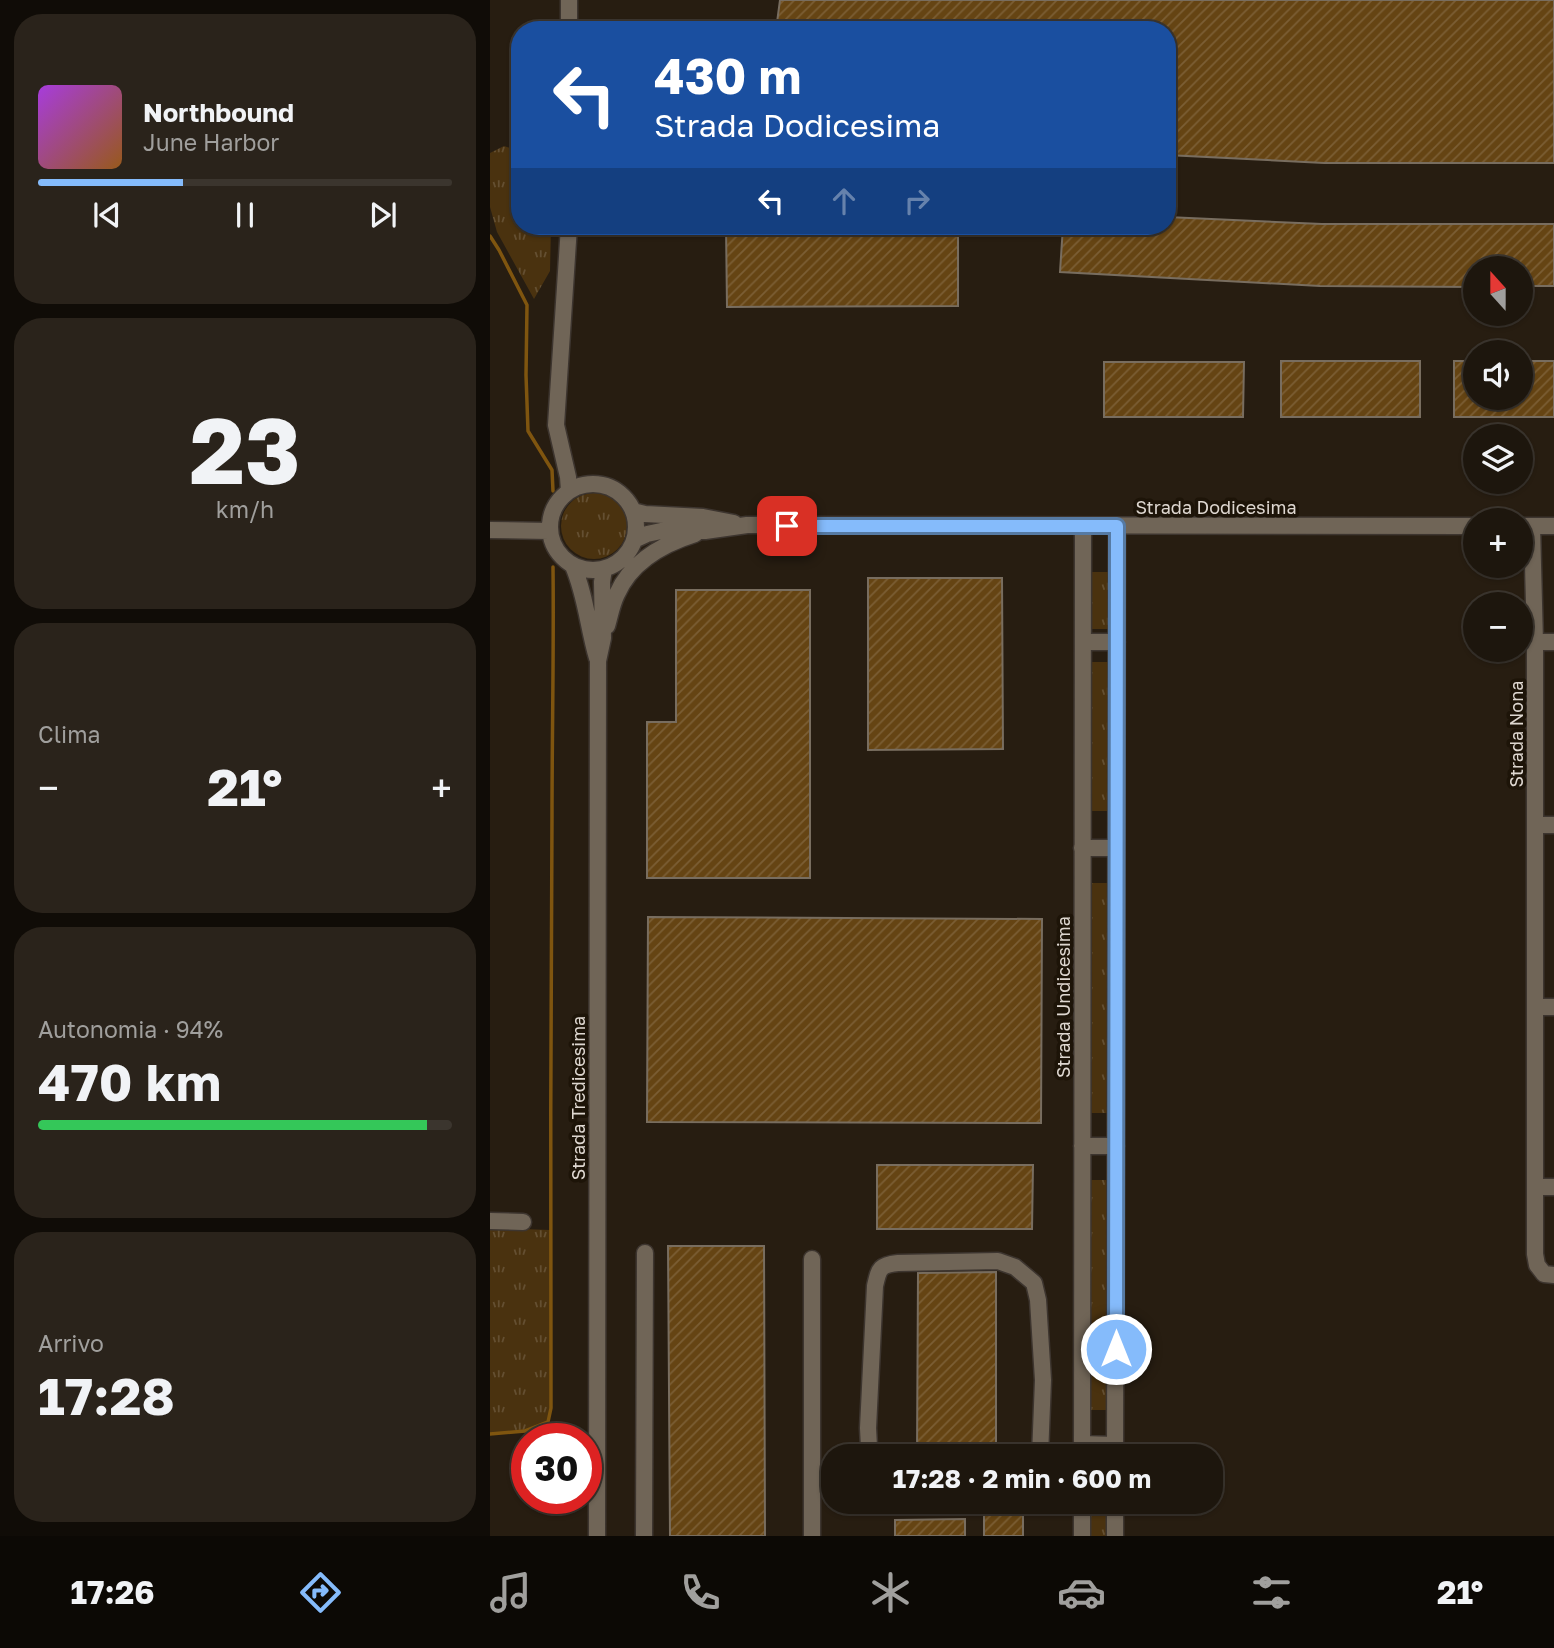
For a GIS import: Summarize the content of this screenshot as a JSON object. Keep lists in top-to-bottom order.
{
  "streets": {
    "street": [
      "Strada Dodicesima",
      "Strada Nona",
      "Strada Undicesima",
      "Strada Tredicesima"
    ]
  },
  "crossings": [
    ["Strada Dodicesima", "Strada Undicesima"]
  ],
  "north": "top",
  "page": {
    "turn": ["430 m", "Strada Dodicesima"],
    "song": ["Northbound", "June Harbor"],
    "map_buttons": ["+", "−"],
    "tile": [
      ["23", "km/h"],
      "Clima",
      ["Autonomia · 94%", "470 km"],
      ["Arrivo", "17:28"]
    ],
    "heat": ["−", "21°", "+"],
    "limit": "30",
    "trip": "17:28 · 2 min · 600 m",
    "tabs": ["17:26", "21°"]
  }
}
